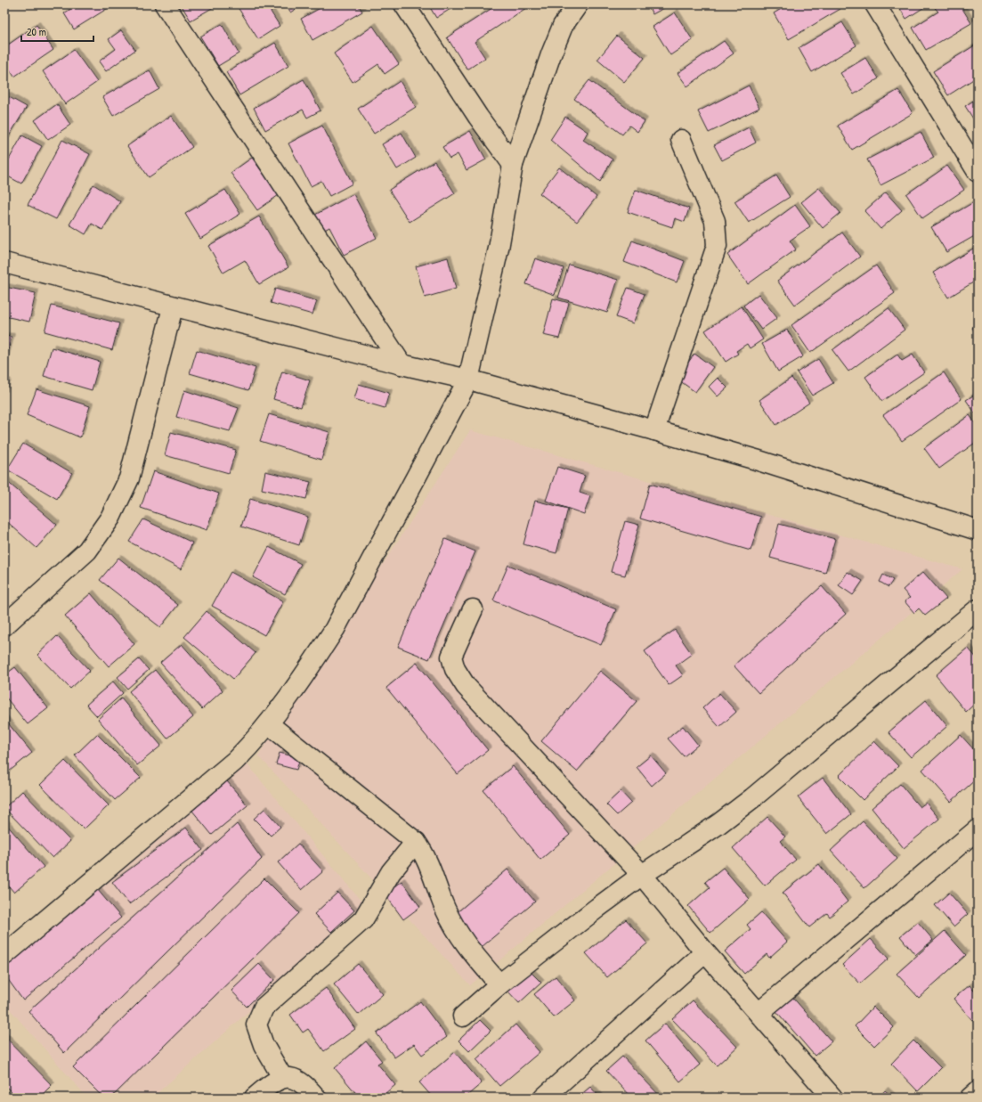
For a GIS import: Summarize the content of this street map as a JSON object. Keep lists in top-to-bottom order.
{
  "scale_bar": "20 m"
}
